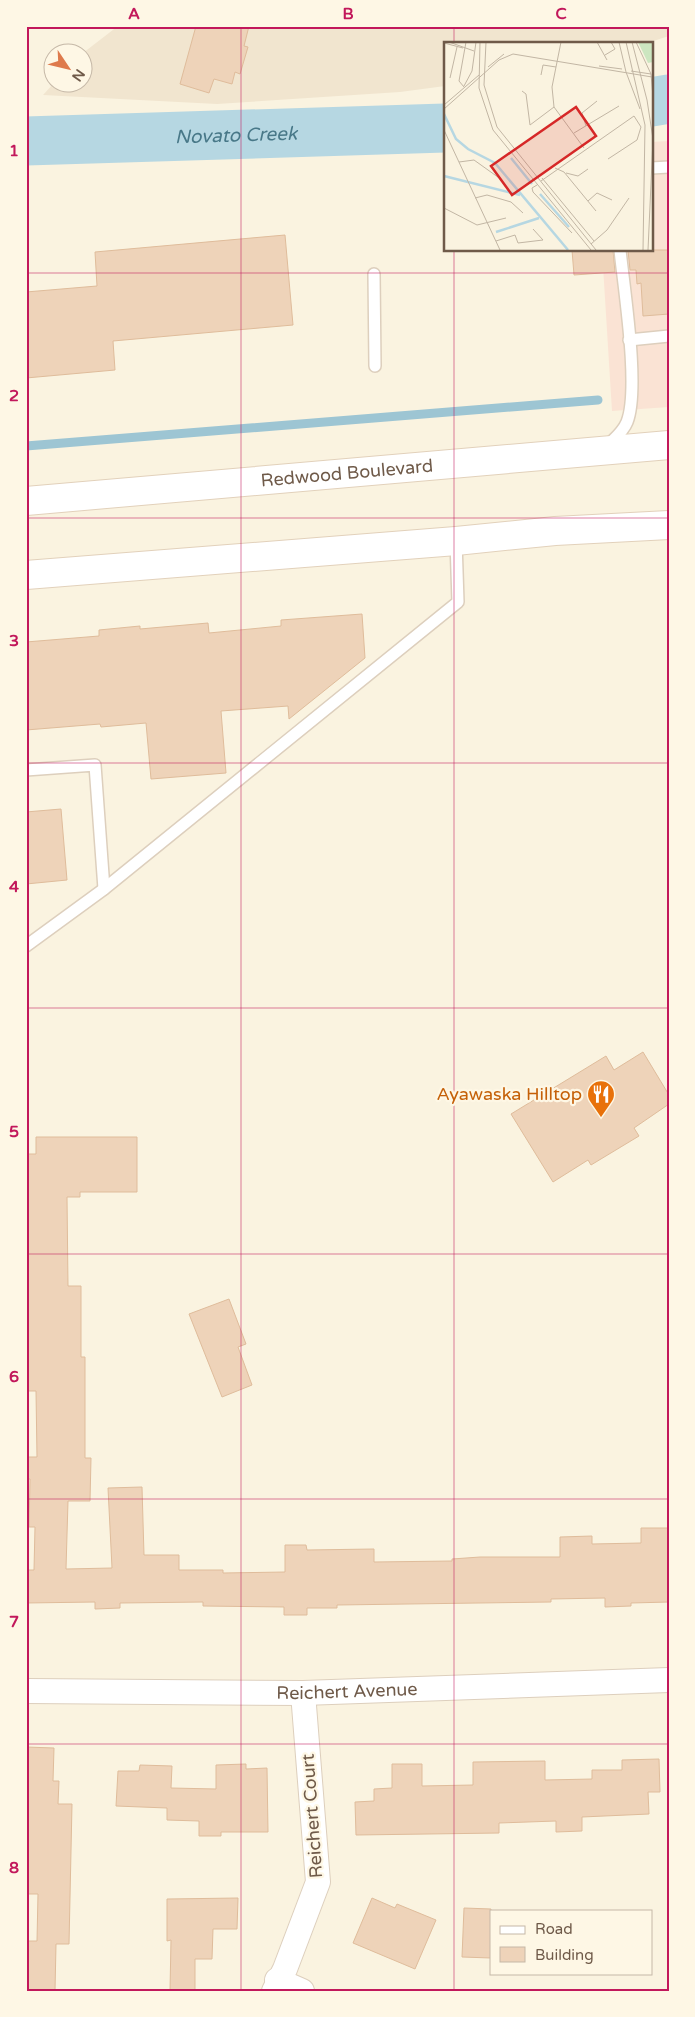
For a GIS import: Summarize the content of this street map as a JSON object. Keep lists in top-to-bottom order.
{
  "streets": {
    "main road": ["Redwood Boulevard"],
    "street": ["Reichert Avenue", "Reichert Court"]
  },
  "crossings": [
    ["Reichert Avenue", "Reichert Court"]
  ],
  "water": ["Novato Creek"],
  "places": {
    "restaurant": ["Ayawaska Hilltop"]
  },
  "legend": ["Road", "Building"],
  "north": "bottom right",
  "grid": {
    "columns": ["A", "B", "C"],
    "rows": [
      "1",
      "2",
      "3",
      "4",
      "5",
      "6",
      "7",
      "8"
    ]
  }
}
